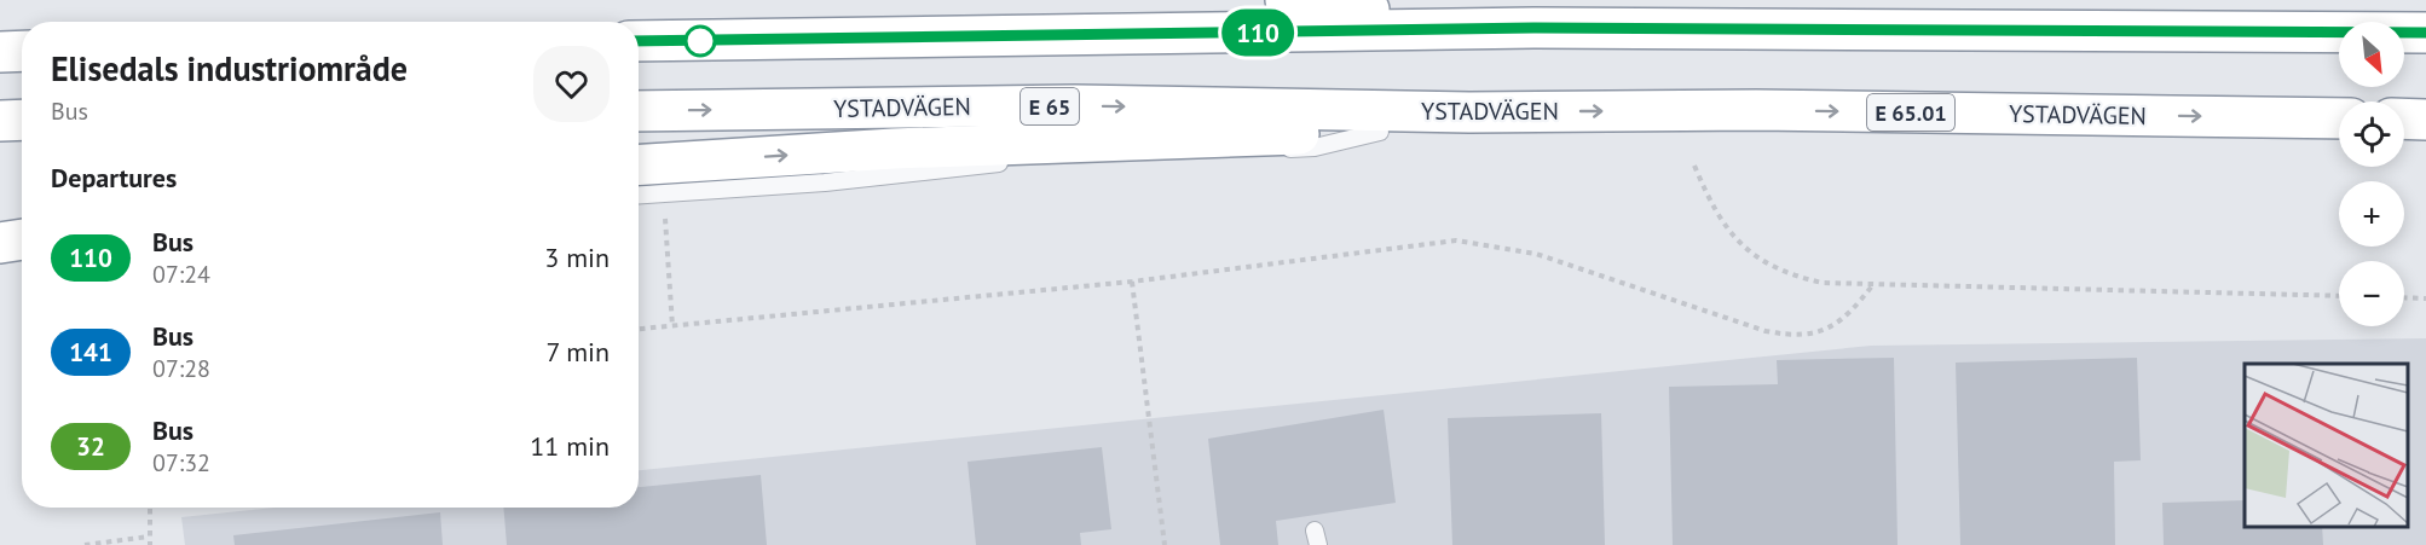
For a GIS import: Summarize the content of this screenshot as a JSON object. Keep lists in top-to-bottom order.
{
  "streets": {
    "highway": ["E 65", "YSTADVÄGEN", "E 65.01"]
  },
  "lines": ["bus line 110"],
  "north": "bottom right",
  "page": {
    "on_map": "110",
    "map_buttons": ["+", "−"],
    "heading": [
      ["Elisedals industriområde", "Bus"],
      "Departures"
    ],
    "list": [
      {
        "mark": "110",
        "name": "Bus",
        "note": "07:24",
        "value": "3 min"
      },
      {
        "mark": "141",
        "name": "Bus",
        "note": "07:28",
        "value": "7 min"
      },
      {
        "mark": "32",
        "name": "Bus",
        "note": "07:32",
        "value": "11 min"
      }
    ]
  }
}
